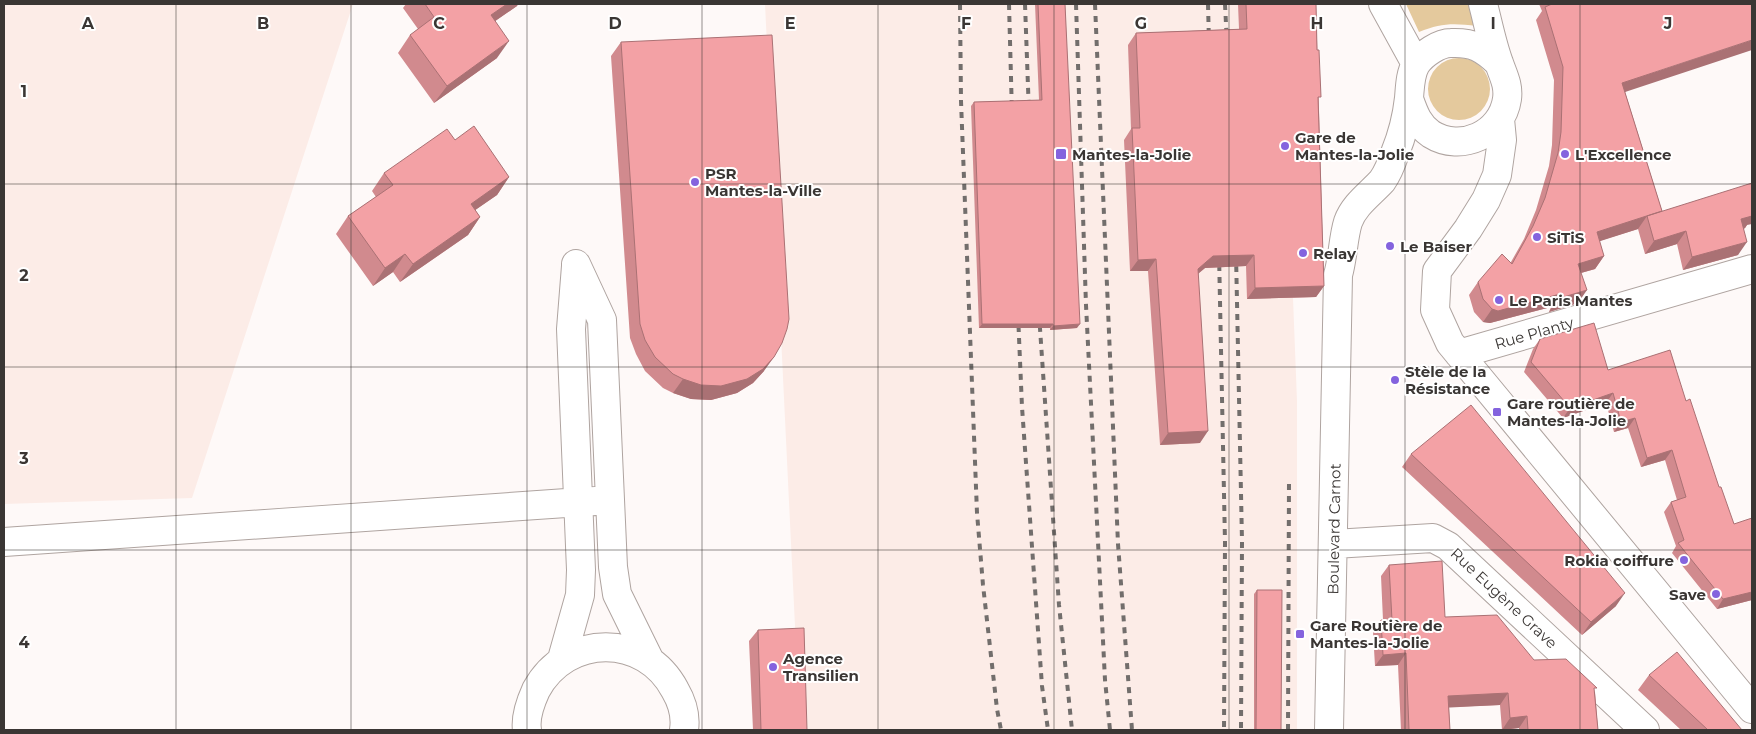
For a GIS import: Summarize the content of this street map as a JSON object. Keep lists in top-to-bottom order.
{
  "streets": {
    "street": ["Rue Planty", "Boulevard Carnot", "Rue Eugène Grave"]
  },
  "crossings": [
    ["Boulevard Carnot", "Rue Eugène Grave"]
  ],
  "places": {
    "other": [
      "Gare de Mantes-la-Jolie",
      "L'Excellence",
      "PSR Mantes-la-Ville",
      "SiTiS",
      "Le Baiser",
      "Relay",
      "Le Paris Mantes",
      "Stèle de la Résistance",
      "Rokia coiffure",
      "Save",
      "Agence Transilien"
    ],
    "transit": ["Mantes-la-Jolie", "Gare routière de Mantes-la-Jolie", "Gare Routière de Mantes-la-Jolie"]
  },
  "grid": {
    "columns": [
      "A",
      "B",
      "C",
      "D",
      "E",
      "F",
      "G",
      "H",
      "I",
      "J"
    ],
    "rows": [
      "1",
      "2",
      "3",
      "4"
    ]
  }
}
